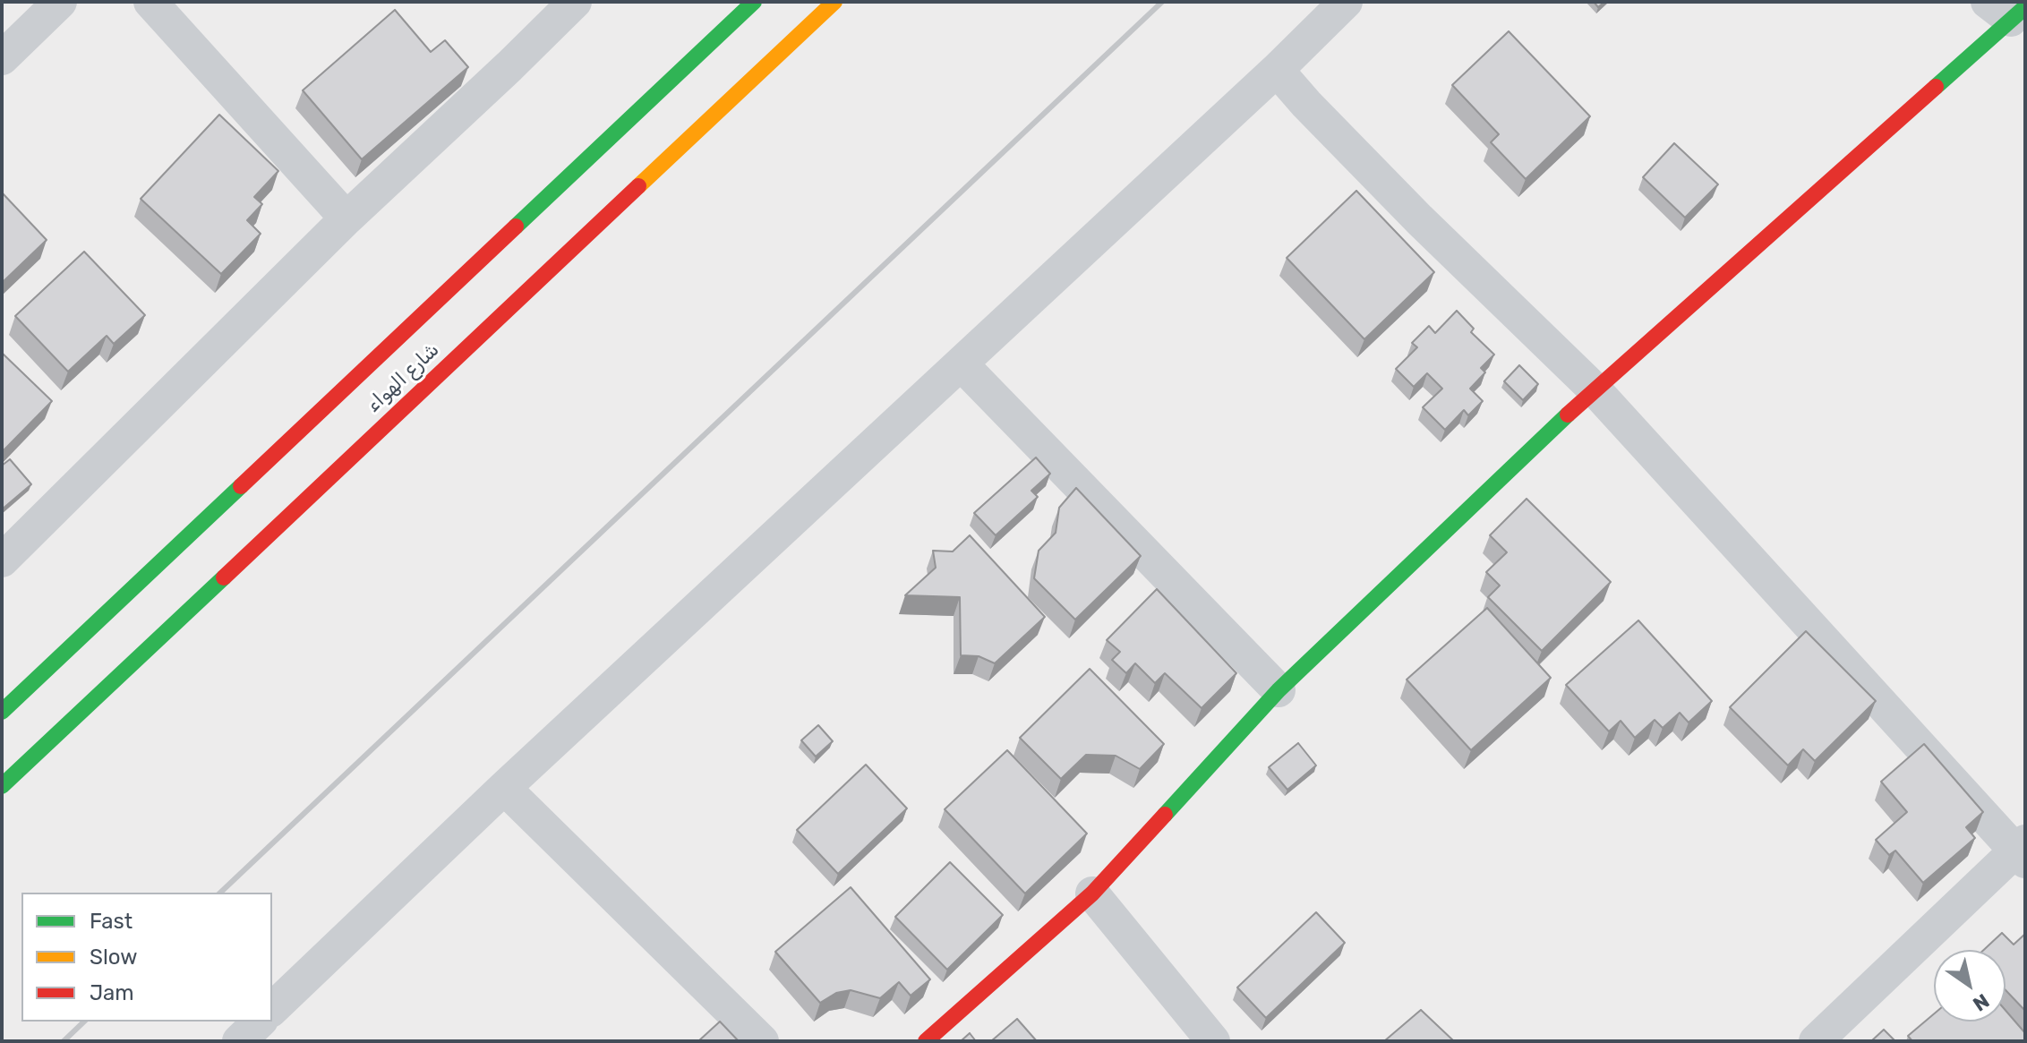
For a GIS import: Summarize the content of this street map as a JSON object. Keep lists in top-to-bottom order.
{
  "streets": {
    "main road": ["شارع الهواء"]
  },
  "legend": ["Fast", "Slow", "Jam"],
  "north": "bottom right"
}
